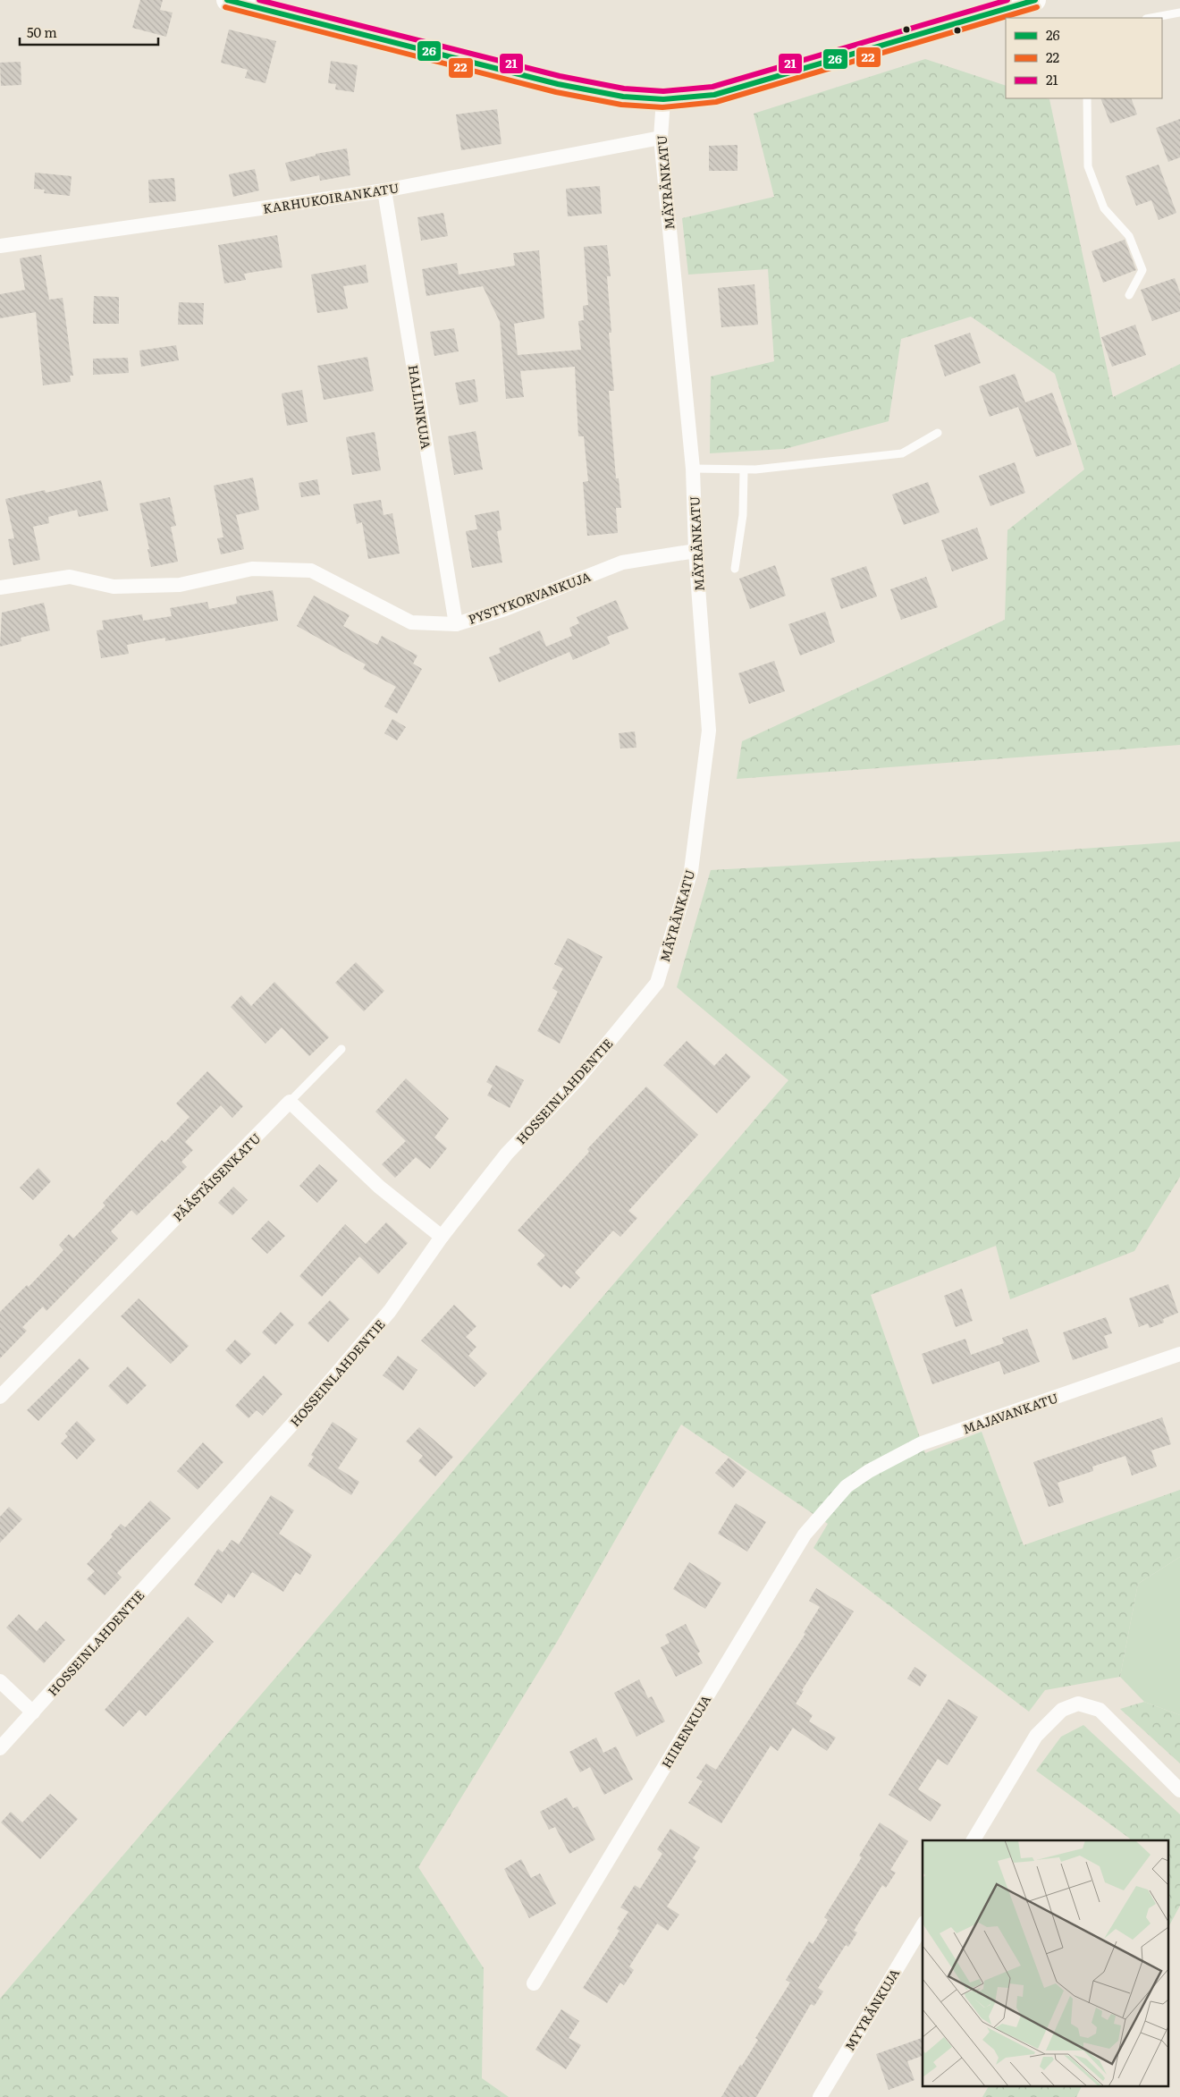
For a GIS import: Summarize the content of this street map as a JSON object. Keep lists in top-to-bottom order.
{
  "streets": {
    "street": [
      "MÄYRÄNKATU",
      "KARHUKOIRANKATU",
      "HALLINKUJA",
      "PYSTYKORVANKUJA",
      "HOSSEINLAHDENTIE",
      "PÄÄSTÄISENKATU",
      "MAJAVANKATU",
      "HIIRENKUJA",
      "MYYRÄNKUJA"
    ]
  },
  "crossings": [
    ["MÄYRÄNKATU", "KARHUKOIRANKATU"],
    ["MÄYRÄNKATU", "PYSTYKORVANKUJA"],
    ["MÄYRÄNKATU", "HOSSEINLAHDENTIE"],
    ["KARHUKOIRANKATU", "HALLINKUJA"],
    ["HALLINKUJA", "PYSTYKORVANKUJA"],
    ["MAJAVANKATU", "HIIRENKUJA"]
  ],
  "lines": ["transit line 26", "transit line 21", "transit line 22"],
  "legend": ["26", "22", "21"],
  "scale_bar": "50 m"
}
